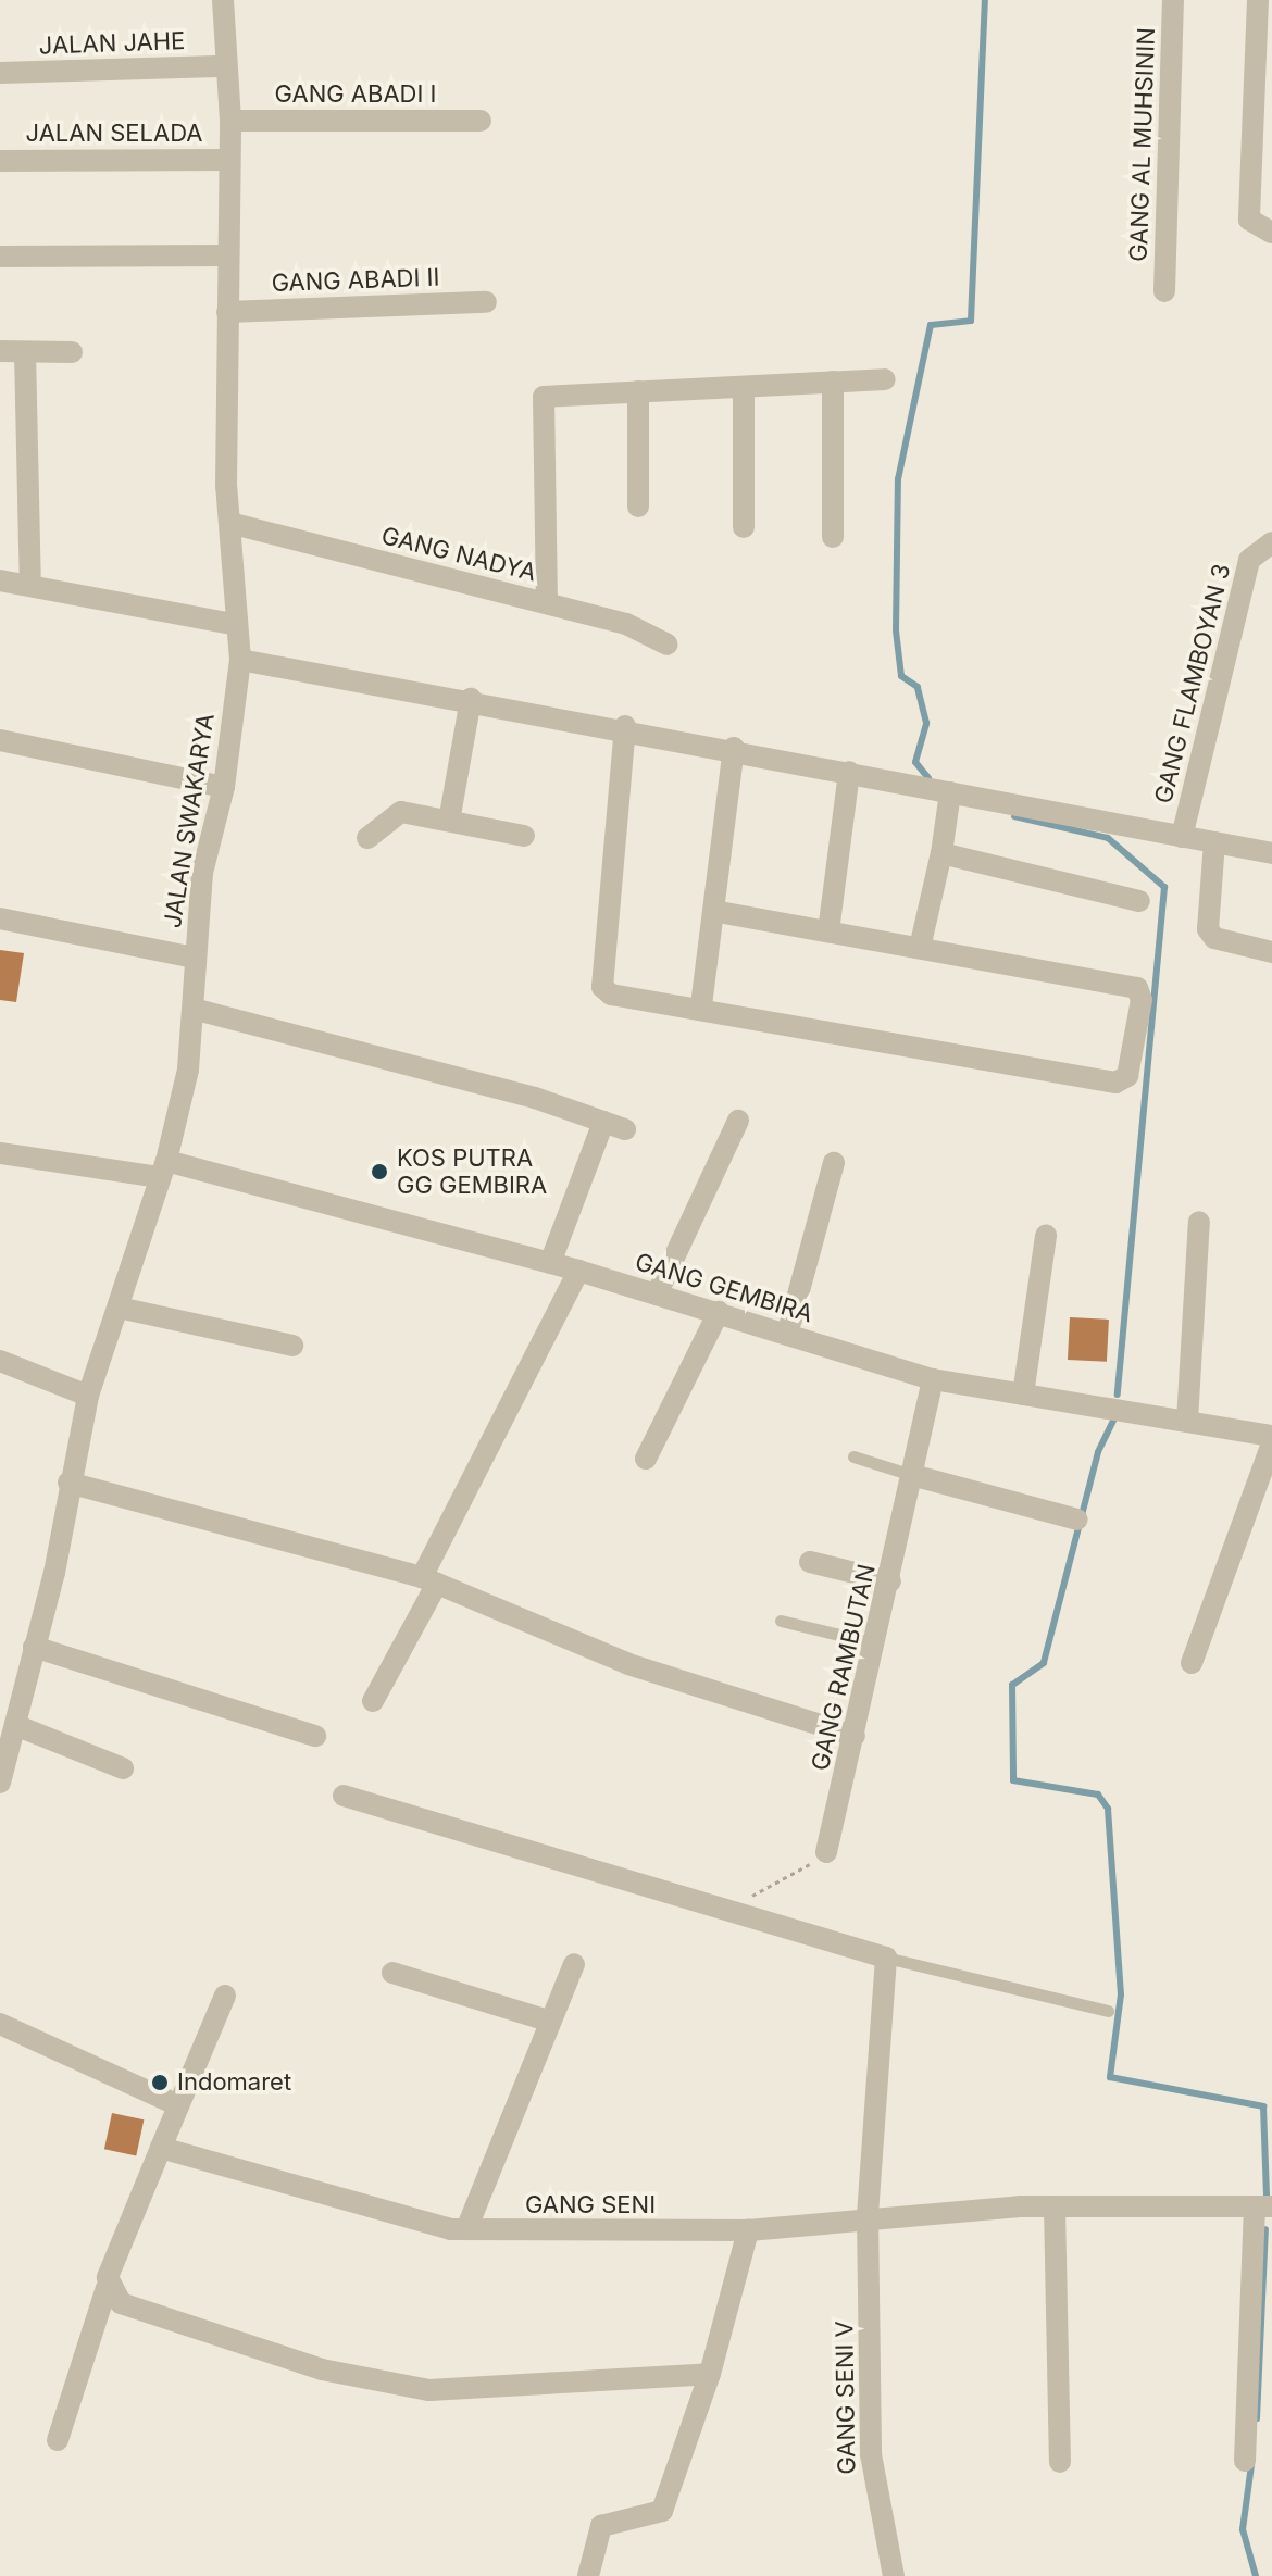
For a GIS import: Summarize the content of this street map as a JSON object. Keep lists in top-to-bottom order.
{
  "streets": {
    "street": [
      "JALAN JAHE",
      "GANG ABADI I",
      "JALAN SELADA",
      "GANG AL MUHSININ",
      "GANG ABADI II",
      "GANG NADYA",
      "GANG FLAMBOYAN 3",
      "JALAN SWAKARYA",
      "GANG GEMBIRA",
      "GANG RAMBUTAN",
      "GANG SENI",
      "GANG SENI V"
    ]
  },
  "crossings": [
    ["JALAN JAHE", "JALAN SWAKARYA"],
    ["GANG ABADI I", "JALAN SWAKARYA"],
    ["JALAN SELADA", "JALAN SWAKARYA"],
    ["GANG ABADI II", "JALAN SWAKARYA"],
    ["GANG NADYA", "JALAN SWAKARYA"],
    ["JALAN SWAKARYA", "GANG GEMBIRA"],
    ["GANG GEMBIRA", "GANG RAMBUTAN"],
    ["GANG SENI", "GANG SENI V"]
  ],
  "places": ["KOS PUTRA GG GEMBIRA", "Indomaret"]
}
